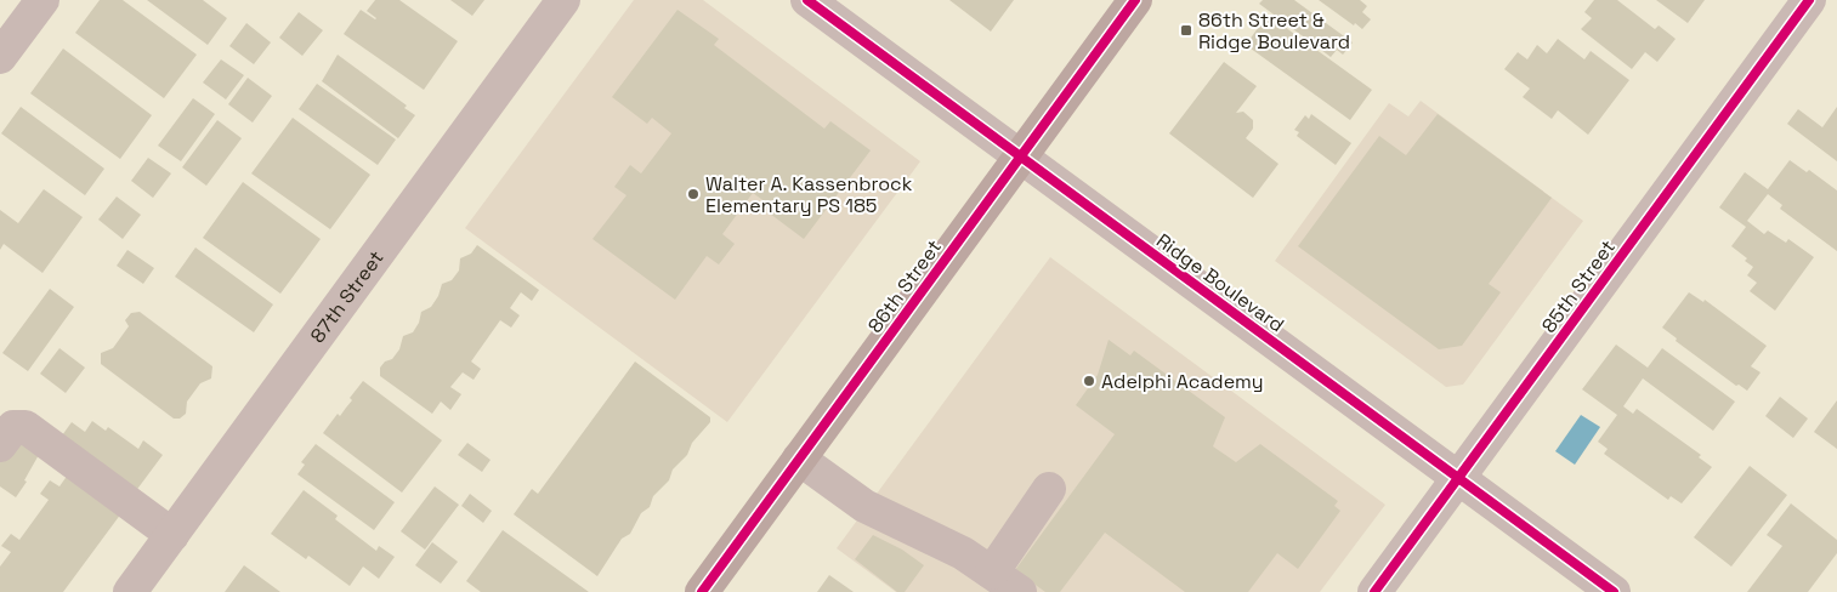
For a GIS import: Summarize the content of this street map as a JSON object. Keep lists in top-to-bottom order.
{
  "streets": {
    "main road": ["86th Street"],
    "street": ["Ridge Boulevard", "85th Street", "87th Street"]
  },
  "crossings": [
    ["Ridge Boulevard", "86th Street"],
    ["Ridge Boulevard", "85th Street"]
  ],
  "places": {
    "transit": ["86th Street & Ridge Boulevard"],
    "other": ["Walter A. Kassenbrock Elementary PS 185", "Adelphi Academy"]
  }
}
